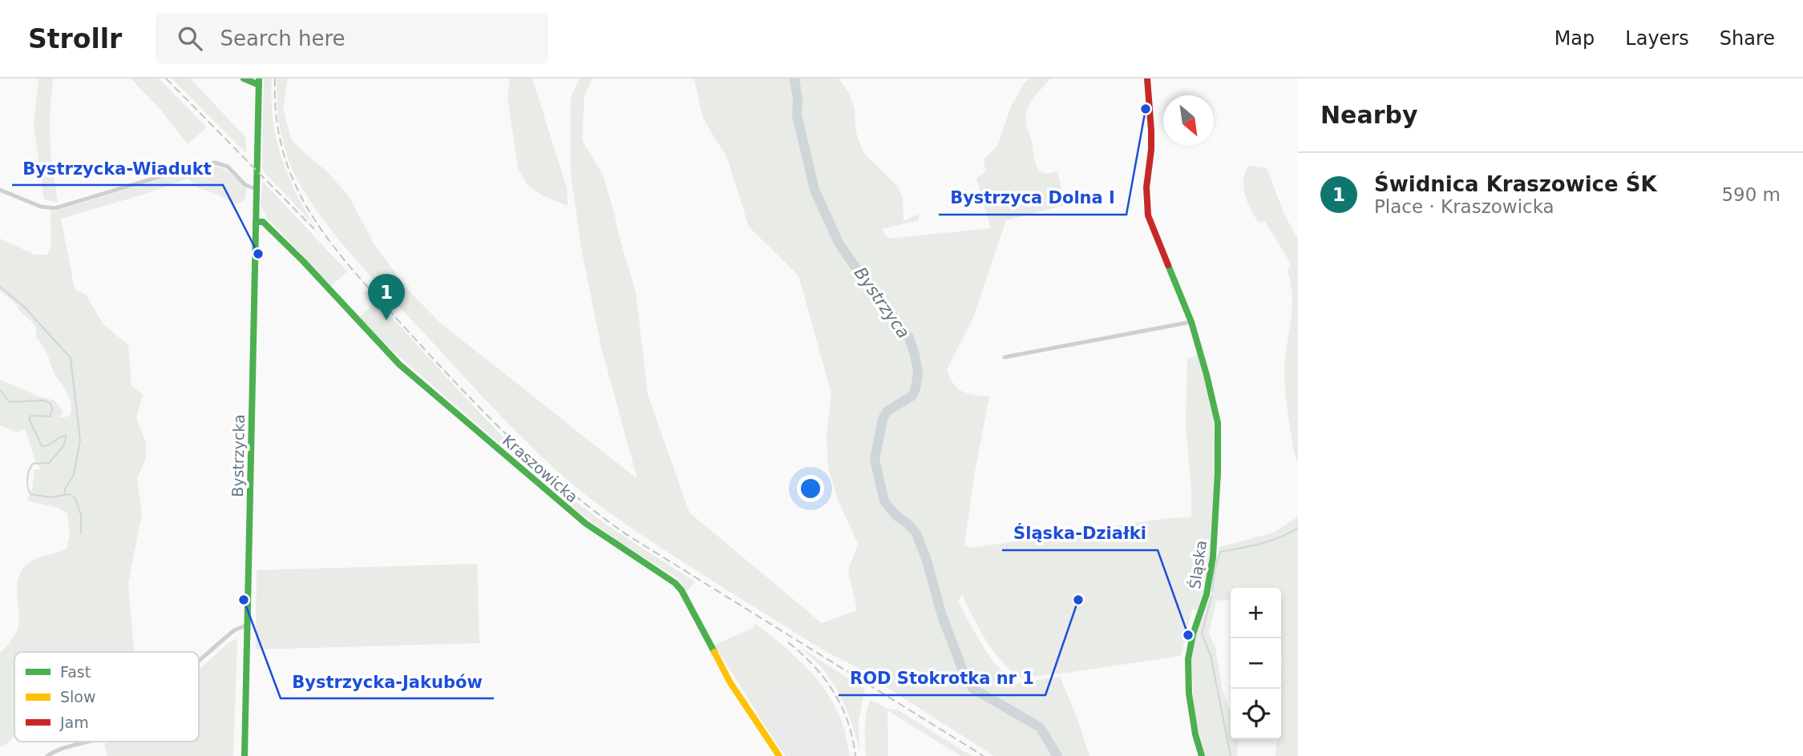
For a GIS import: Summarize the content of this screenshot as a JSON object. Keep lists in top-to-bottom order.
{
  "streets": {
    "street": ["Bystrzycka", "Kraszowicka", "Śląska"]
  },
  "crossings": [
    ["Bystrzycka", "Kraszowicka"]
  ],
  "water": ["Bystrzyca"],
  "places": [
    "Bystrzyca Dolna I",
    "Bystrzycka-Wiadukt",
    "Bystrzycka-Jakubów",
    "ROD Stokrotka nr 1",
    "Śląska-Działki"
  ],
  "legend": ["Fast", "Slow", "Jam"],
  "north": "bottom right",
  "page": {
    "header": "Strollr",
    "search": "Search here",
    "nav": ["Map", "Layers", "Share"],
    "heading": "Nearby",
    "list": [
      {
        "mark": "1",
        "name": "Świdnica Kraszowice ŚK",
        "note": "Place · Kraszowicka",
        "value": "590 m"
      }
    ],
    "pins": "1",
    "map_buttons": ["+", "−"]
  }
}
